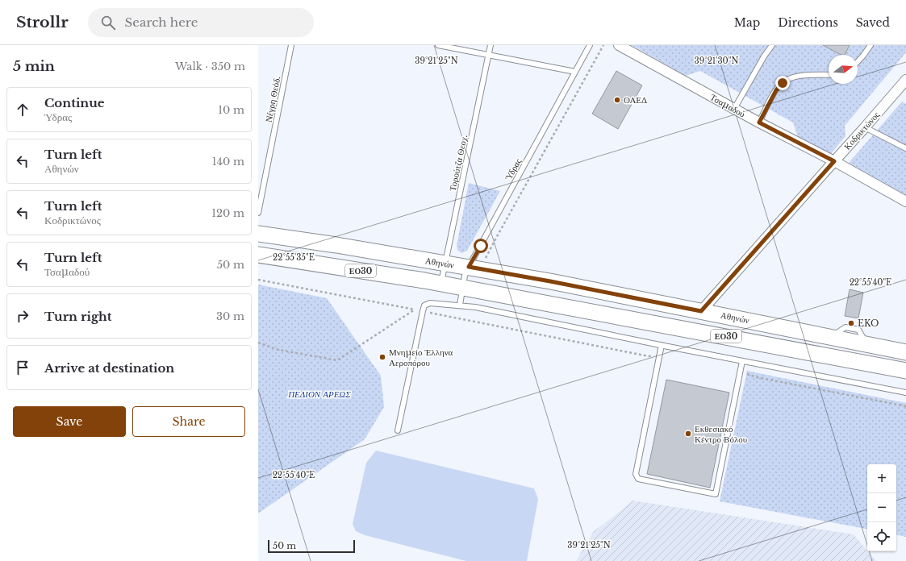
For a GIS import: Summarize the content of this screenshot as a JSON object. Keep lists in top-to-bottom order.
{
  "streets": {
    "main road": ["Αθηνών", "ΕΟ30"],
    "street": ["Τσαμαδού", "Κοδρικτώνος"],
    "lane": ["Νέγρη Θεόδ.", "Τορούτζα Θεοχ.", "Ύδρας"]
  },
  "crossings": [
    ["Τσαμαδού", "Κοδρικτώνος"],
    ["Κοδρικτώνος", "Αθηνών"],
    ["Τορούτζα Θεοχ.", "Αθηνών"],
    ["Τορούτζα Θεοχ.", "ΕΟ30"],
    ["Ύδρας", "Αθηνών"],
    ["Ύδρας", "ΕΟ30"]
  ],
  "parks": ["ΠΕΔΙΟΝ ΑΡΕΩΣ"],
  "places": [
    "ΟΑΕΔ",
    "EKO",
    "Μνημείο Έλληνα Αεροπόρου",
    "Εκθεσιακό Κέντρο Βόλου"
  ],
  "scale_bar": "50 m",
  "north": "right",
  "page": {
    "header": "Strollr",
    "search": "Search here",
    "nav": ["Map", "Directions", "Saved"],
    "heading": ["5 min", "Walk · 350 m"],
    "list": [
      ["Continue", "Ύδρας", "10 m"],
      ["Turn left", "Αθηνών", "140 m"],
      ["Turn left", "Κοδρικτώνος", "120 m"],
      ["Turn left", "Τσαμαδού", "50 m"],
      ["Turn right", "30 m"],
      "Arrive at destination"
    ],
    "buttons": ["Save", "Share"],
    "map_buttons": ["+", "−"],
    "scale": "50 m"
  },
  "coordinates": [
    "39°21'25\"N",
    "39°21'30\"N",
    "22°55'35\"E",
    "22°55'40\"E"
  ]
}
